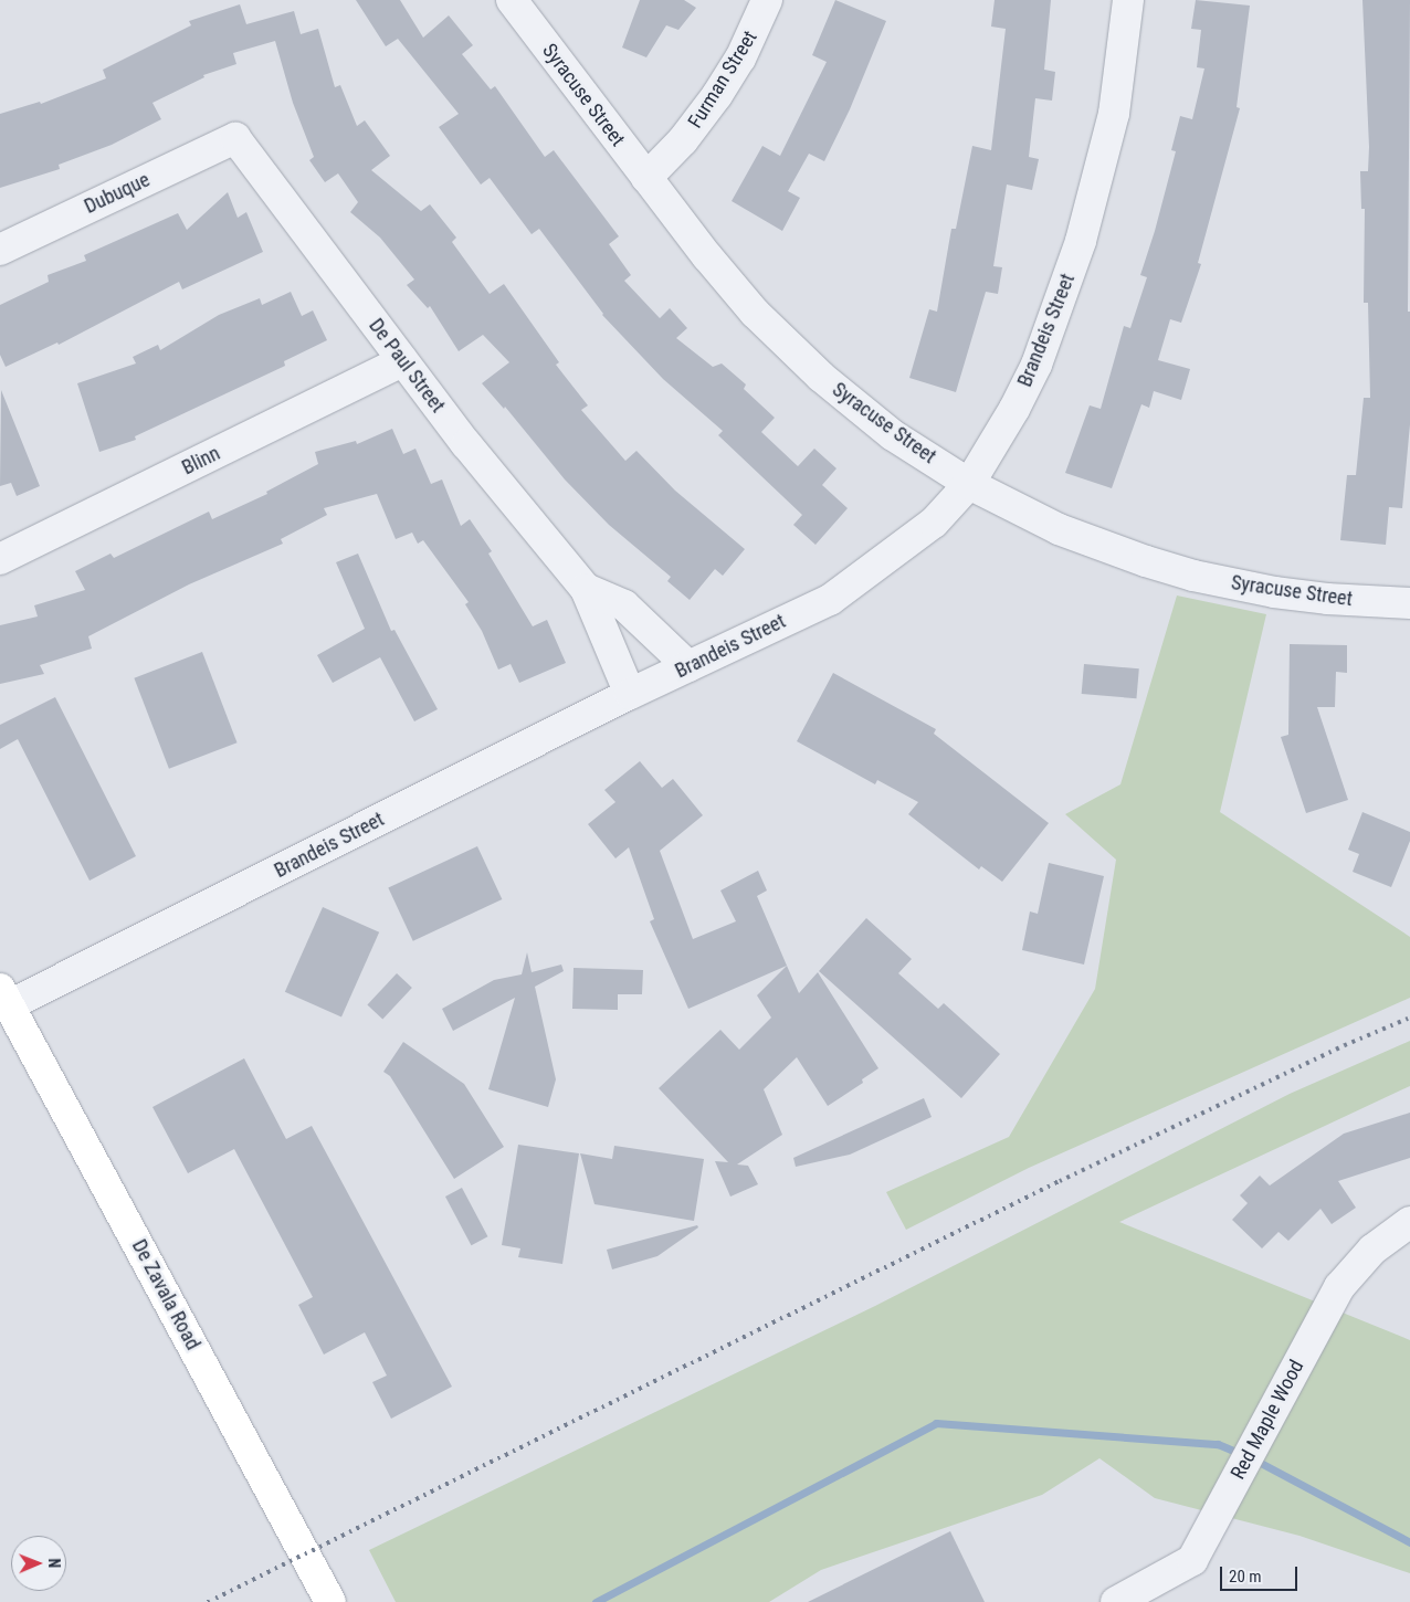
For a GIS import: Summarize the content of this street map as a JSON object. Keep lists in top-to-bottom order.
{
  "streets": {
    "main road": ["De Zavala Road"],
    "street": [
      "Furman Street",
      "Syracuse Street",
      "Dubuque",
      "Brandeis Street",
      "De Paul Street",
      "Blinn",
      "Red Maple Wood"
    ]
  },
  "crossings": [
    ["Furman Street", "Syracuse Street"],
    ["Syracuse Street", "Brandeis Street"],
    ["Dubuque", "De Paul Street"],
    ["Brandeis Street", "De Paul Street"],
    ["Brandeis Street", "De Zavala Road"],
    ["De Paul Street", "Blinn"]
  ],
  "scale_bar": "20 m",
  "north": "right"
}
